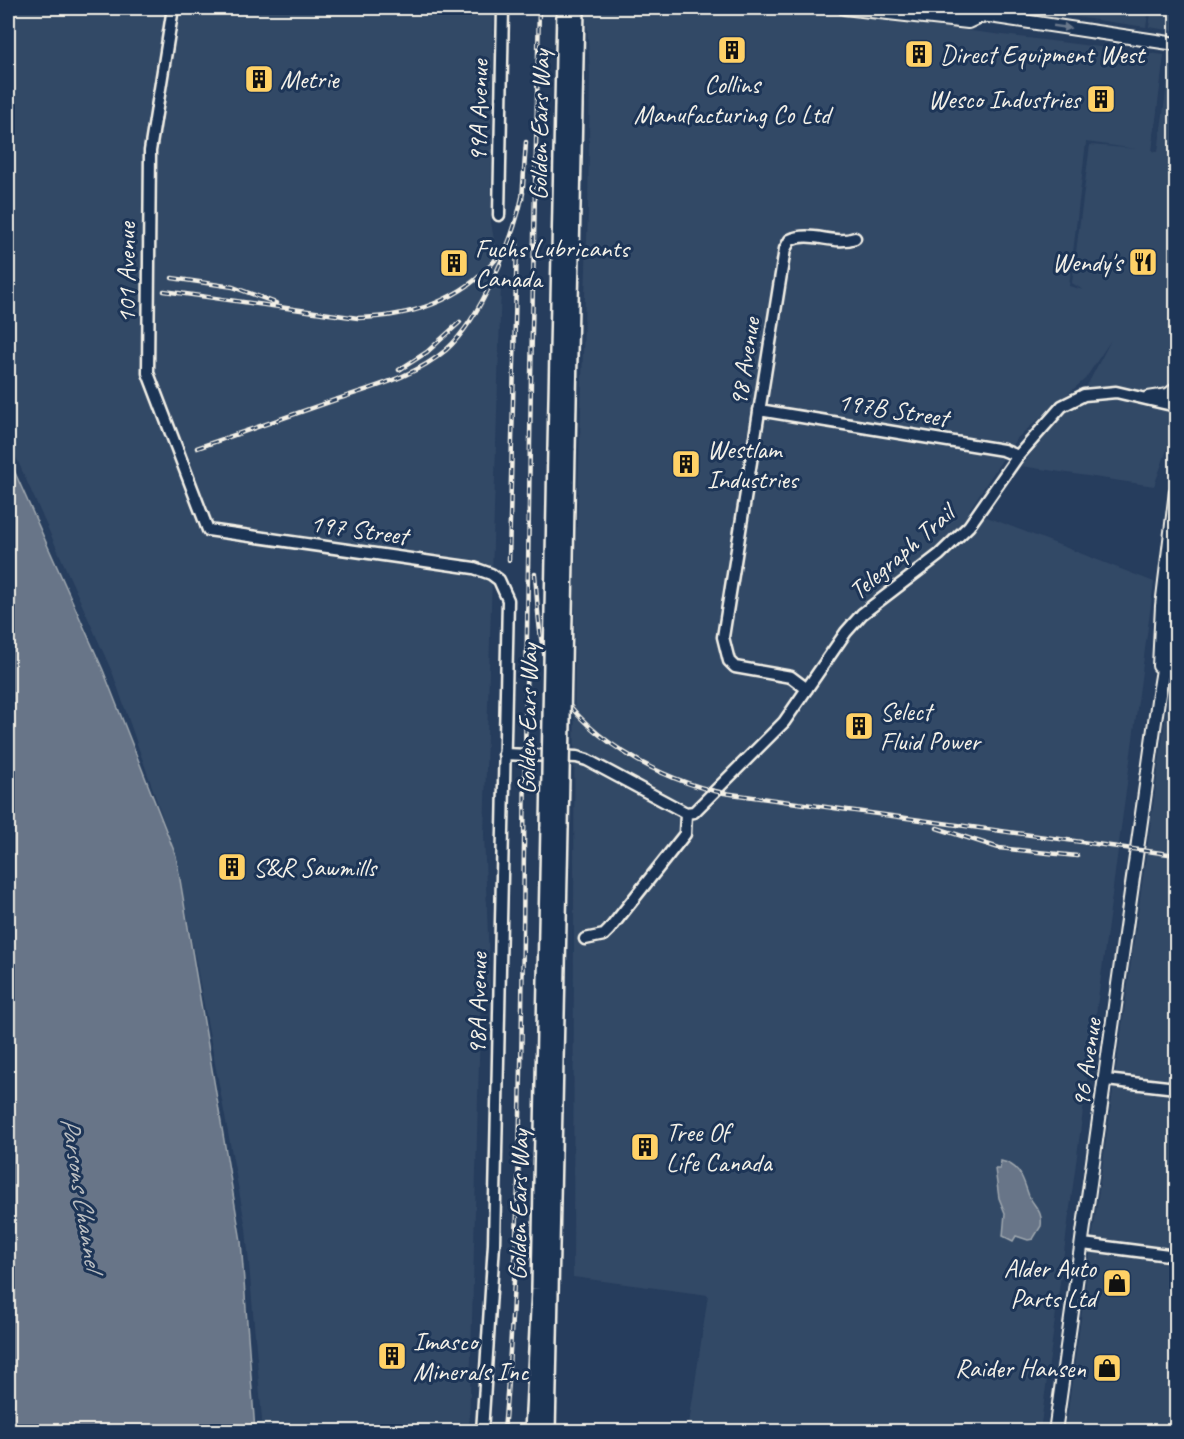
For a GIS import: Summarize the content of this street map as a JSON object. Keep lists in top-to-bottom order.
{
  "streets": {
    "highway": ["Golden Ears Way"],
    "main road": ["96 Avenue"],
    "street": [
      "99A Avenue",
      "101 Avenue",
      "98 Avenue",
      "197B Street",
      "197 Street",
      "Telegraph Trail",
      "98A Avenue"
    ]
  },
  "crossings": [
    ["101 Avenue", "197 Street"],
    ["98 Avenue", "197B Street"],
    ["98 Avenue", "Telegraph Trail"],
    ["197B Street", "Telegraph Trail"],
    ["197 Street", "98A Avenue"]
  ],
  "water": ["Parsons Channel"],
  "places": {
    "building": [
      "Collins Manufacturing Co Ltd",
      "Direct Equipment West",
      "Metrie",
      "Wesco Industries",
      "Fuchs Lubricants Canada",
      "Westlam Industries",
      "Select Fluid Power",
      "S&R Sawmills",
      "Tree Of Life Canada",
      "Imasco Minerals Inc"
    ],
    "restaurant": ["Wendy's"],
    "shop": ["Alder Auto Parts Ltd", "Raider Hansen"]
  }
}
